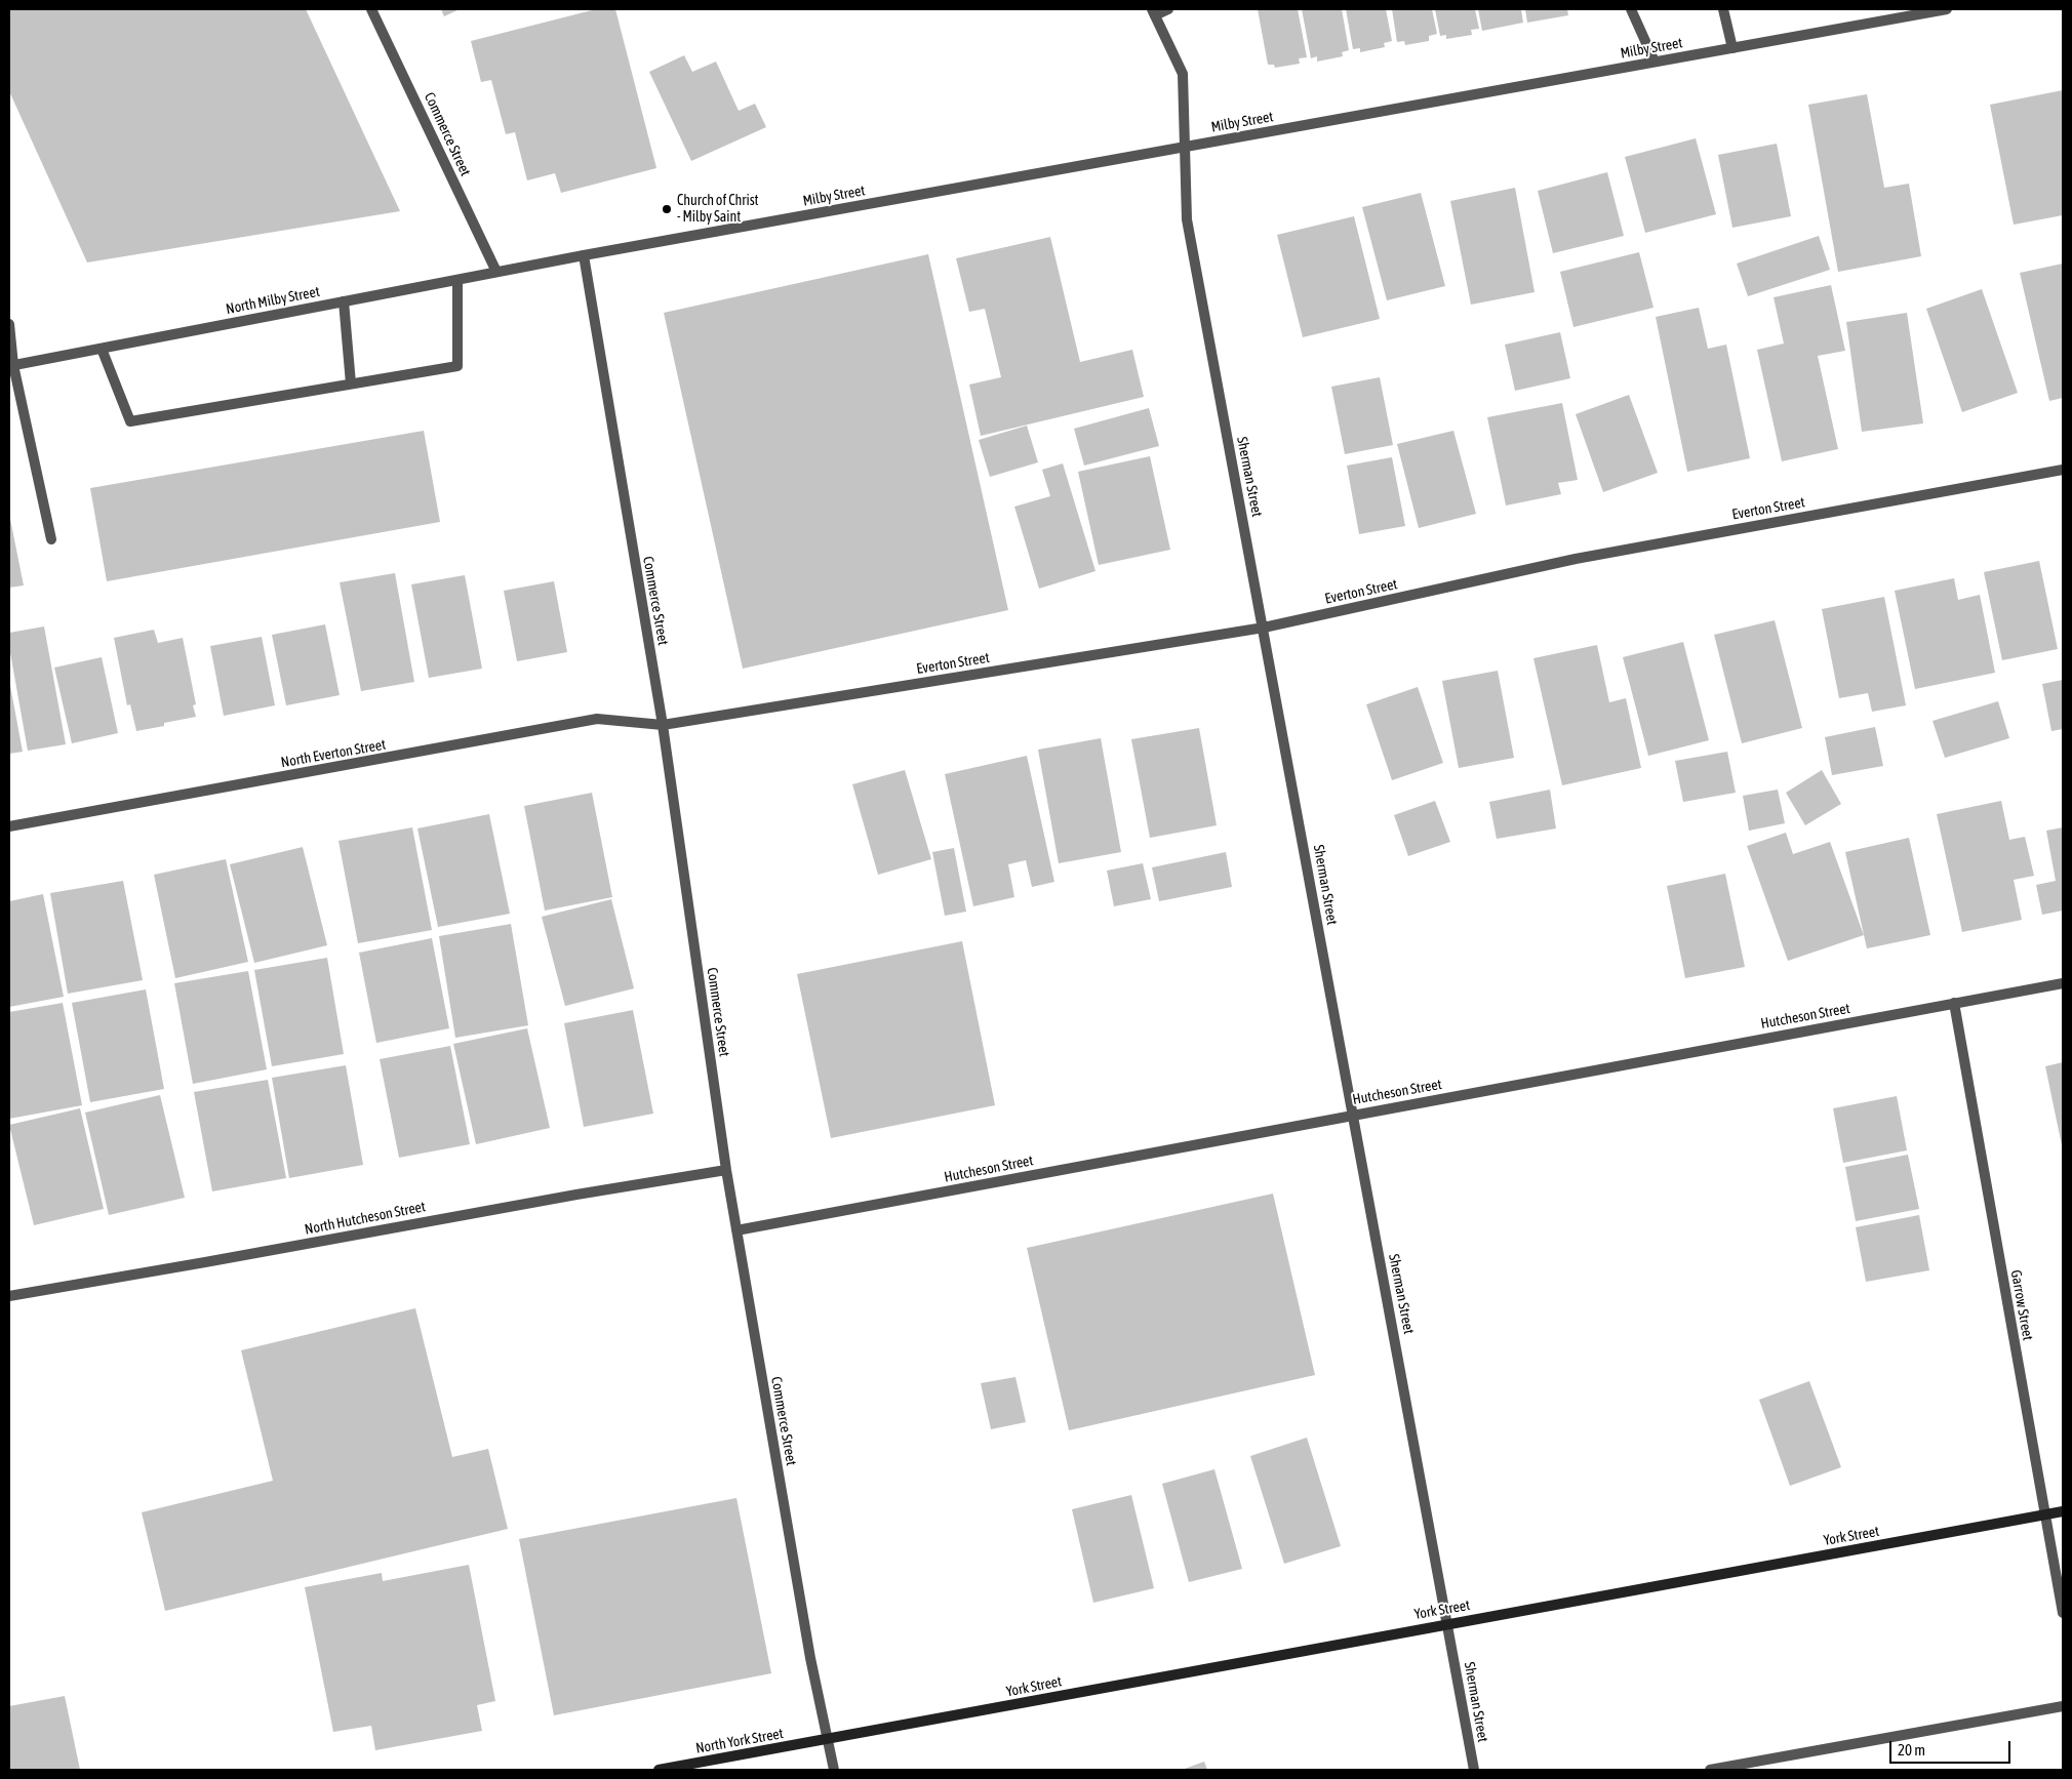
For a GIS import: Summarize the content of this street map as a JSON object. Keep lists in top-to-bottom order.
{
  "streets": {
    "main road": ["York Street", "North York Street"],
    "street": [
      "Milby Street",
      "Commerce Street",
      "North Milby Street",
      "Sherman Street",
      "Everton Street",
      "North Everton Street",
      "Hutcheson Street",
      "North Hutcheson Street",
      "Garrow Street"
    ]
  },
  "crossings": [
    ["Milby Street", "Commerce Street"],
    ["Milby Street", "North Milby Street"],
    ["Milby Street", "Sherman Street"],
    ["Commerce Street", "North Milby Street"],
    ["Commerce Street", "Everton Street"],
    ["Commerce Street", "North Everton Street"],
    ["Commerce Street", "Hutcheson Street"],
    ["Commerce Street", "North Hutcheson Street"],
    ["Commerce Street", "York Street"],
    ["Commerce Street", "North York Street"],
    ["Sherman Street", "Everton Street"],
    ["Sherman Street", "Hutcheson Street"],
    ["Sherman Street", "York Street"],
    ["Everton Street", "North Everton Street"],
    ["Hutcheson Street", "Garrow Street"],
    ["Garrow Street", "York Street"],
    ["York Street", "North York Street"]
  ],
  "places": ["Church of Christ - Milby Saint"],
  "scale_bar": "20 m"
}
